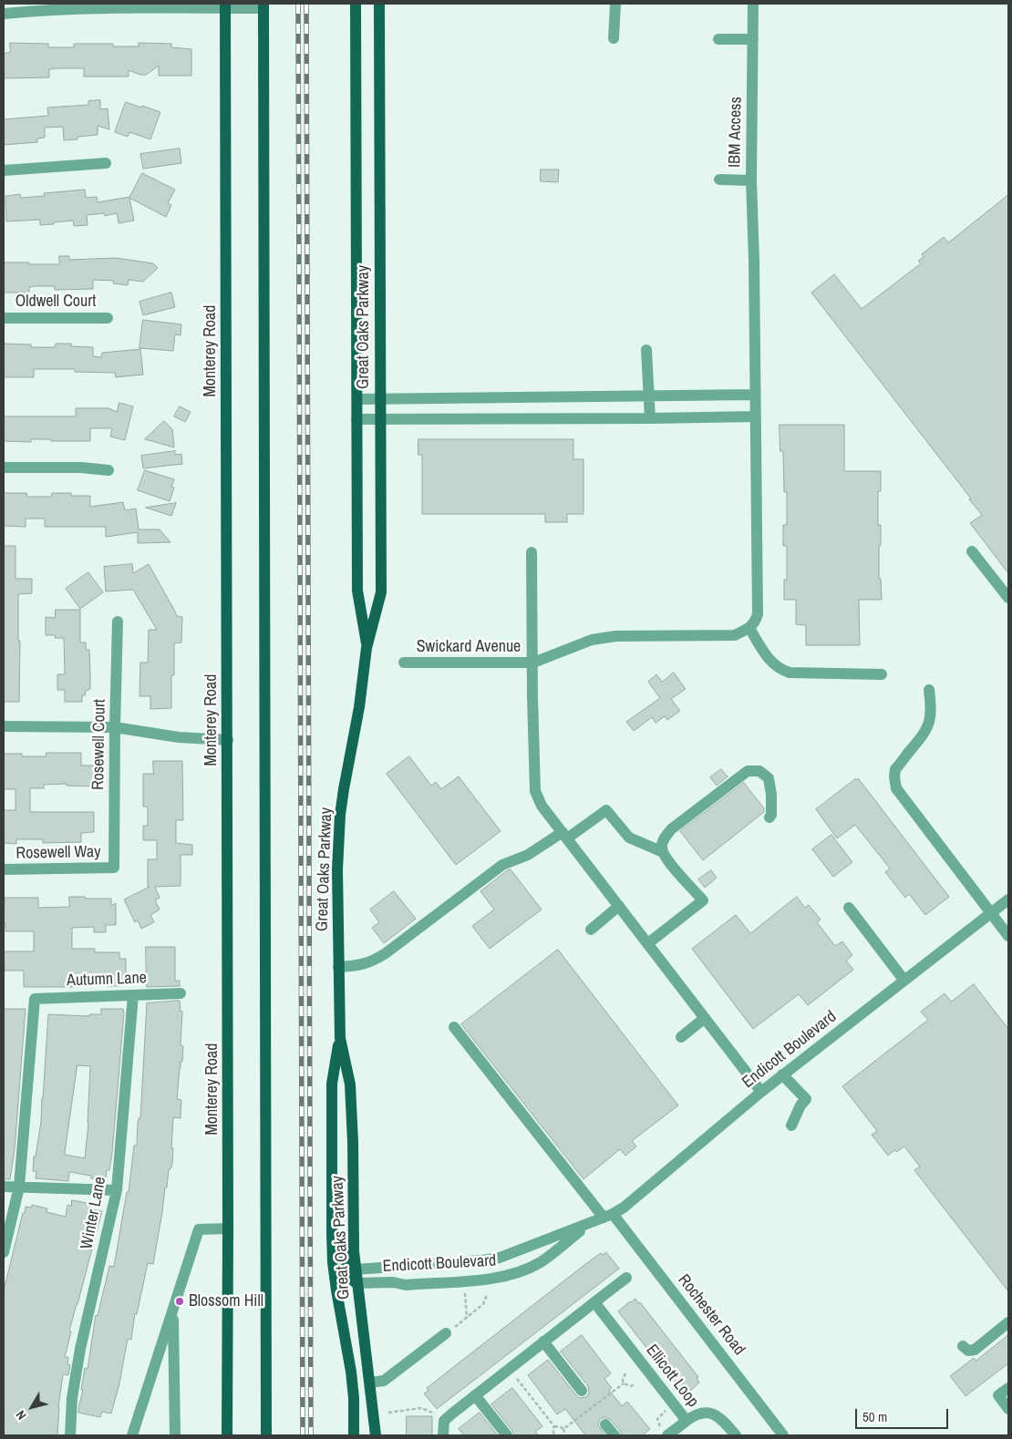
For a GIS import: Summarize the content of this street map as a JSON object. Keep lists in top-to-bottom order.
{
  "streets": {
    "main road": ["Great Oaks Parkway", "Monterey Road"],
    "street": [
      "IBM Access",
      "Oldwell Court",
      "Swickard Avenue",
      "Rosewell Court",
      "Rosewell Way",
      "Autumn Lane",
      "Endicott Boulevard",
      "Winter Lane",
      "Rochester Road",
      "Ellicott Loop"
    ]
  },
  "crossings": [
    ["Great Oaks Parkway", "Endicott Boulevard"],
    ["Rosewell Court", "Rosewell Way"],
    ["Autumn Lane", "Winter Lane"],
    ["Endicott Boulevard", "Rochester Road"]
  ],
  "places": ["Blossom Hill"],
  "scale_bar": "50 m",
  "north": "bottom left"
}
